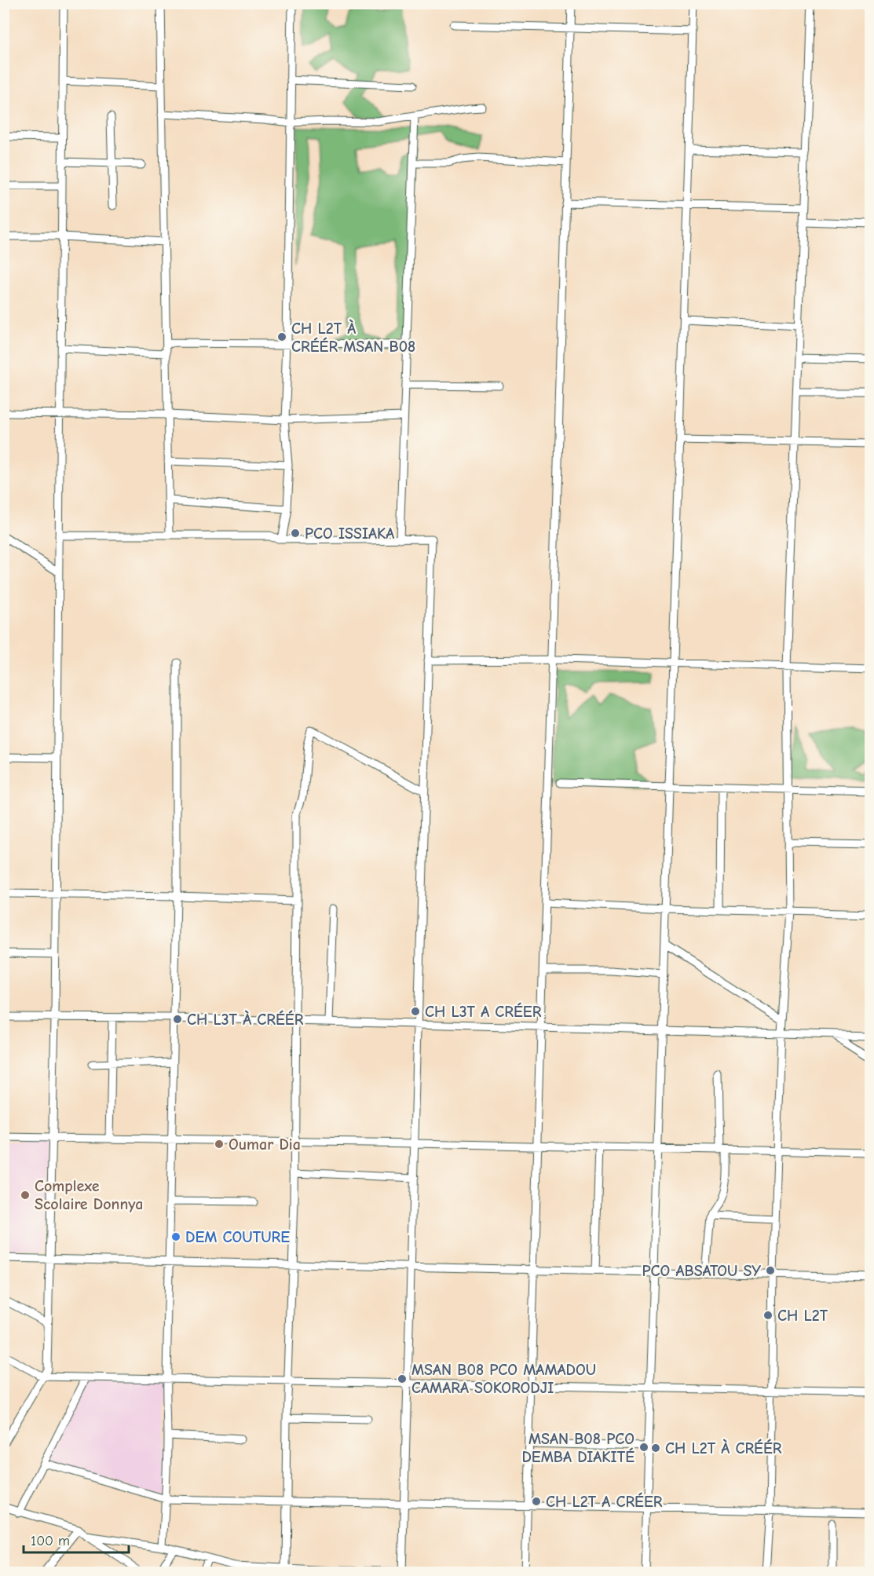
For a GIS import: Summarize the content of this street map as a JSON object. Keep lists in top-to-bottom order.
{
  "places": [
    "CH L2T À CRÉÉR MSAN B08",
    "PCO ISSIAKA",
    "CH L3T A CRÉER",
    "CH L3T À CRÉÉR",
    "Oumar Dia",
    "Complexe Scolaire Donnya",
    "DEM COUTURE",
    "PCO ABSATOU SY",
    "CH L2T",
    "MSAN B08 PCO MAMADOU CAMARA SOKORODJI",
    "MSAN B08 PCO DEMBA DIAKITÉ",
    "CH L2T À CRÉÉR",
    "CH L2T A CRÉER"
  ],
  "scale_bar": "100 m"
}
